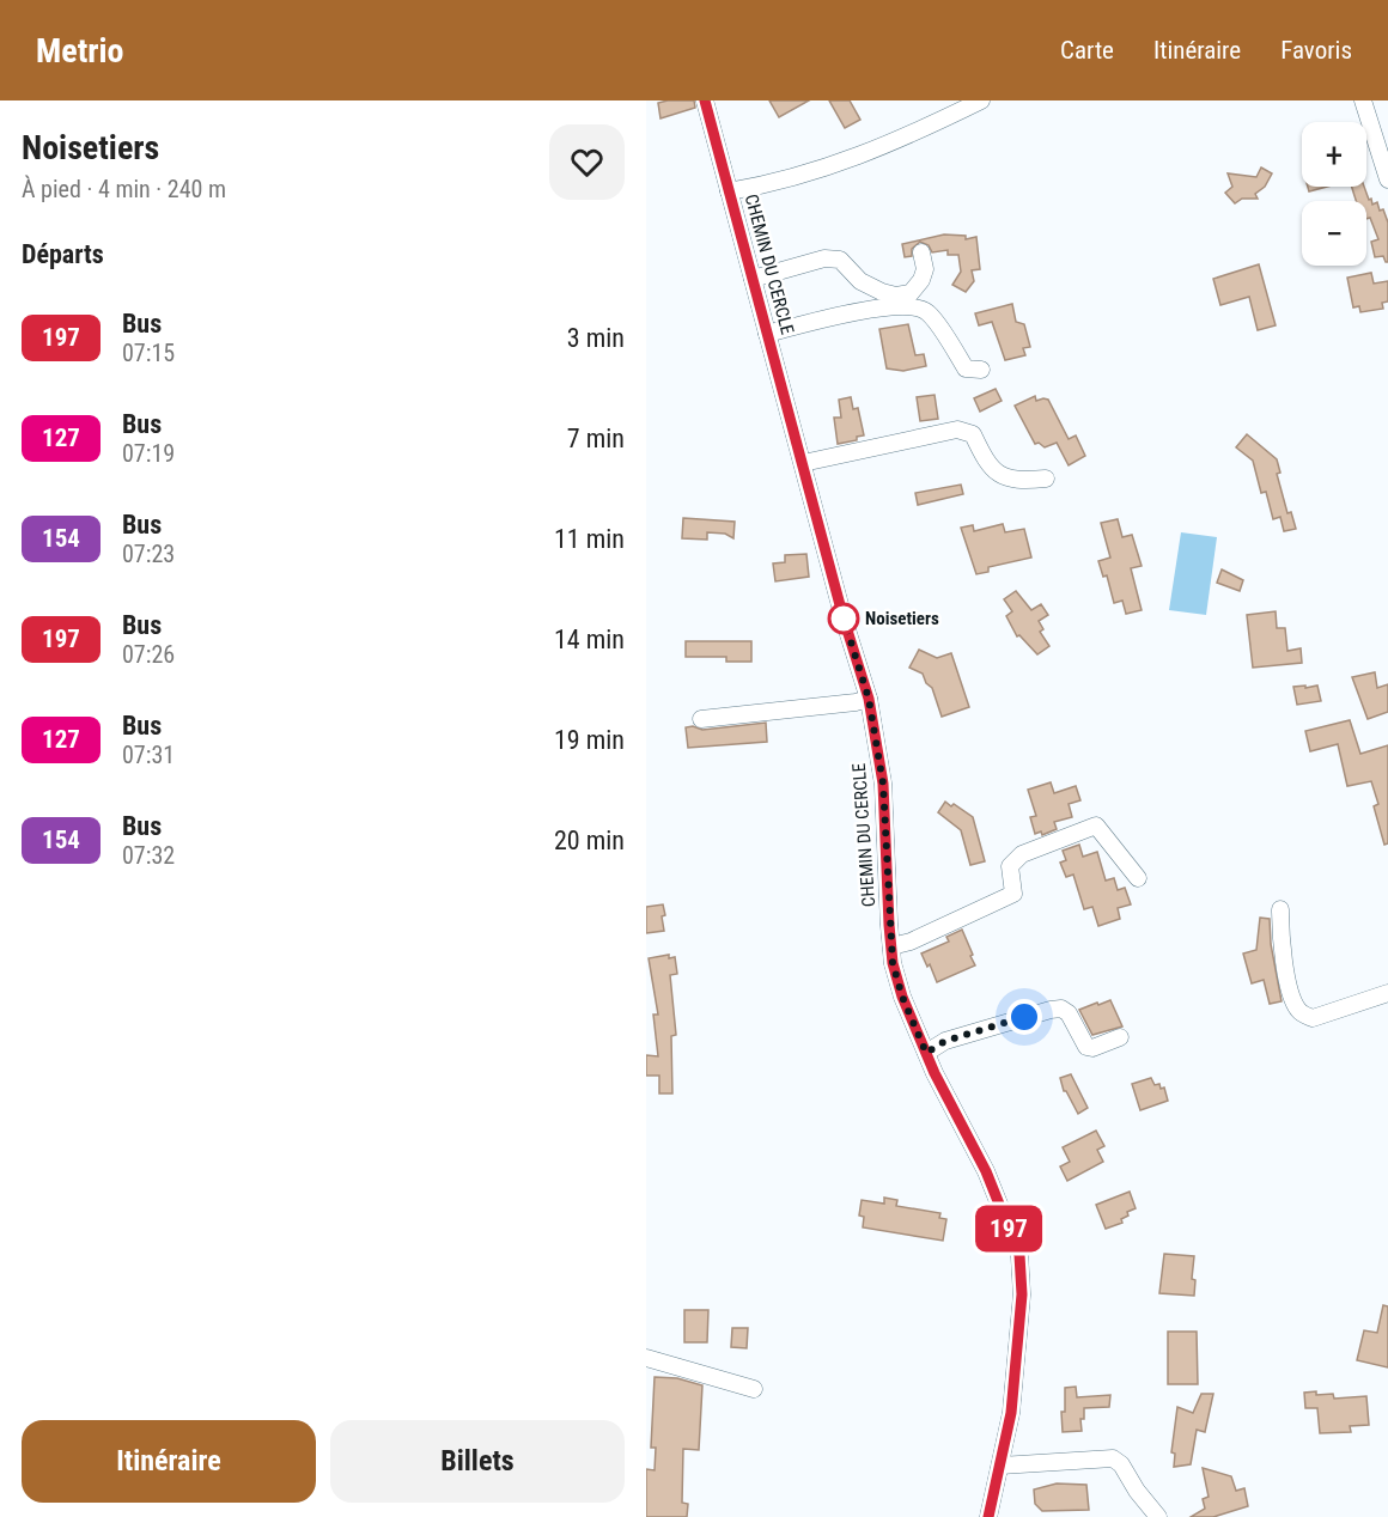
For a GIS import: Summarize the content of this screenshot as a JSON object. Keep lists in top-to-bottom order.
{
  "streets": {
    "street": ["CHEMIN DU CERCLE"]
  },
  "places": ["Noisetiers"],
  "lines": ["bus line 197"],
  "page": {
    "header": "Metrio",
    "nav": ["Carte", "Itinéraire", "Favoris"],
    "heading": [
      ["Noisetiers", "À pied · 4 min · 240 m"],
      "Départs"
    ],
    "on_map": "197",
    "map_buttons": ["+", "−"],
    "list": [
      {
        "mark": "197",
        "name": "Bus",
        "note": "07:15",
        "value": "3 min"
      },
      {
        "mark": "127",
        "name": "Bus",
        "note": "07:19",
        "value": "7 min"
      },
      {
        "mark": "154",
        "name": "Bus",
        "note": "07:23",
        "value": "11 min"
      },
      {
        "mark": "197",
        "name": "Bus",
        "note": "07:26",
        "value": "14 min"
      },
      {
        "mark": "127",
        "name": "Bus",
        "note": "07:31",
        "value": "19 min"
      },
      {
        "mark": "154",
        "name": "Bus",
        "note": "07:32",
        "value": "20 min"
      }
    ],
    "buttons": ["Itinéraire", "Billets"]
  }
}
